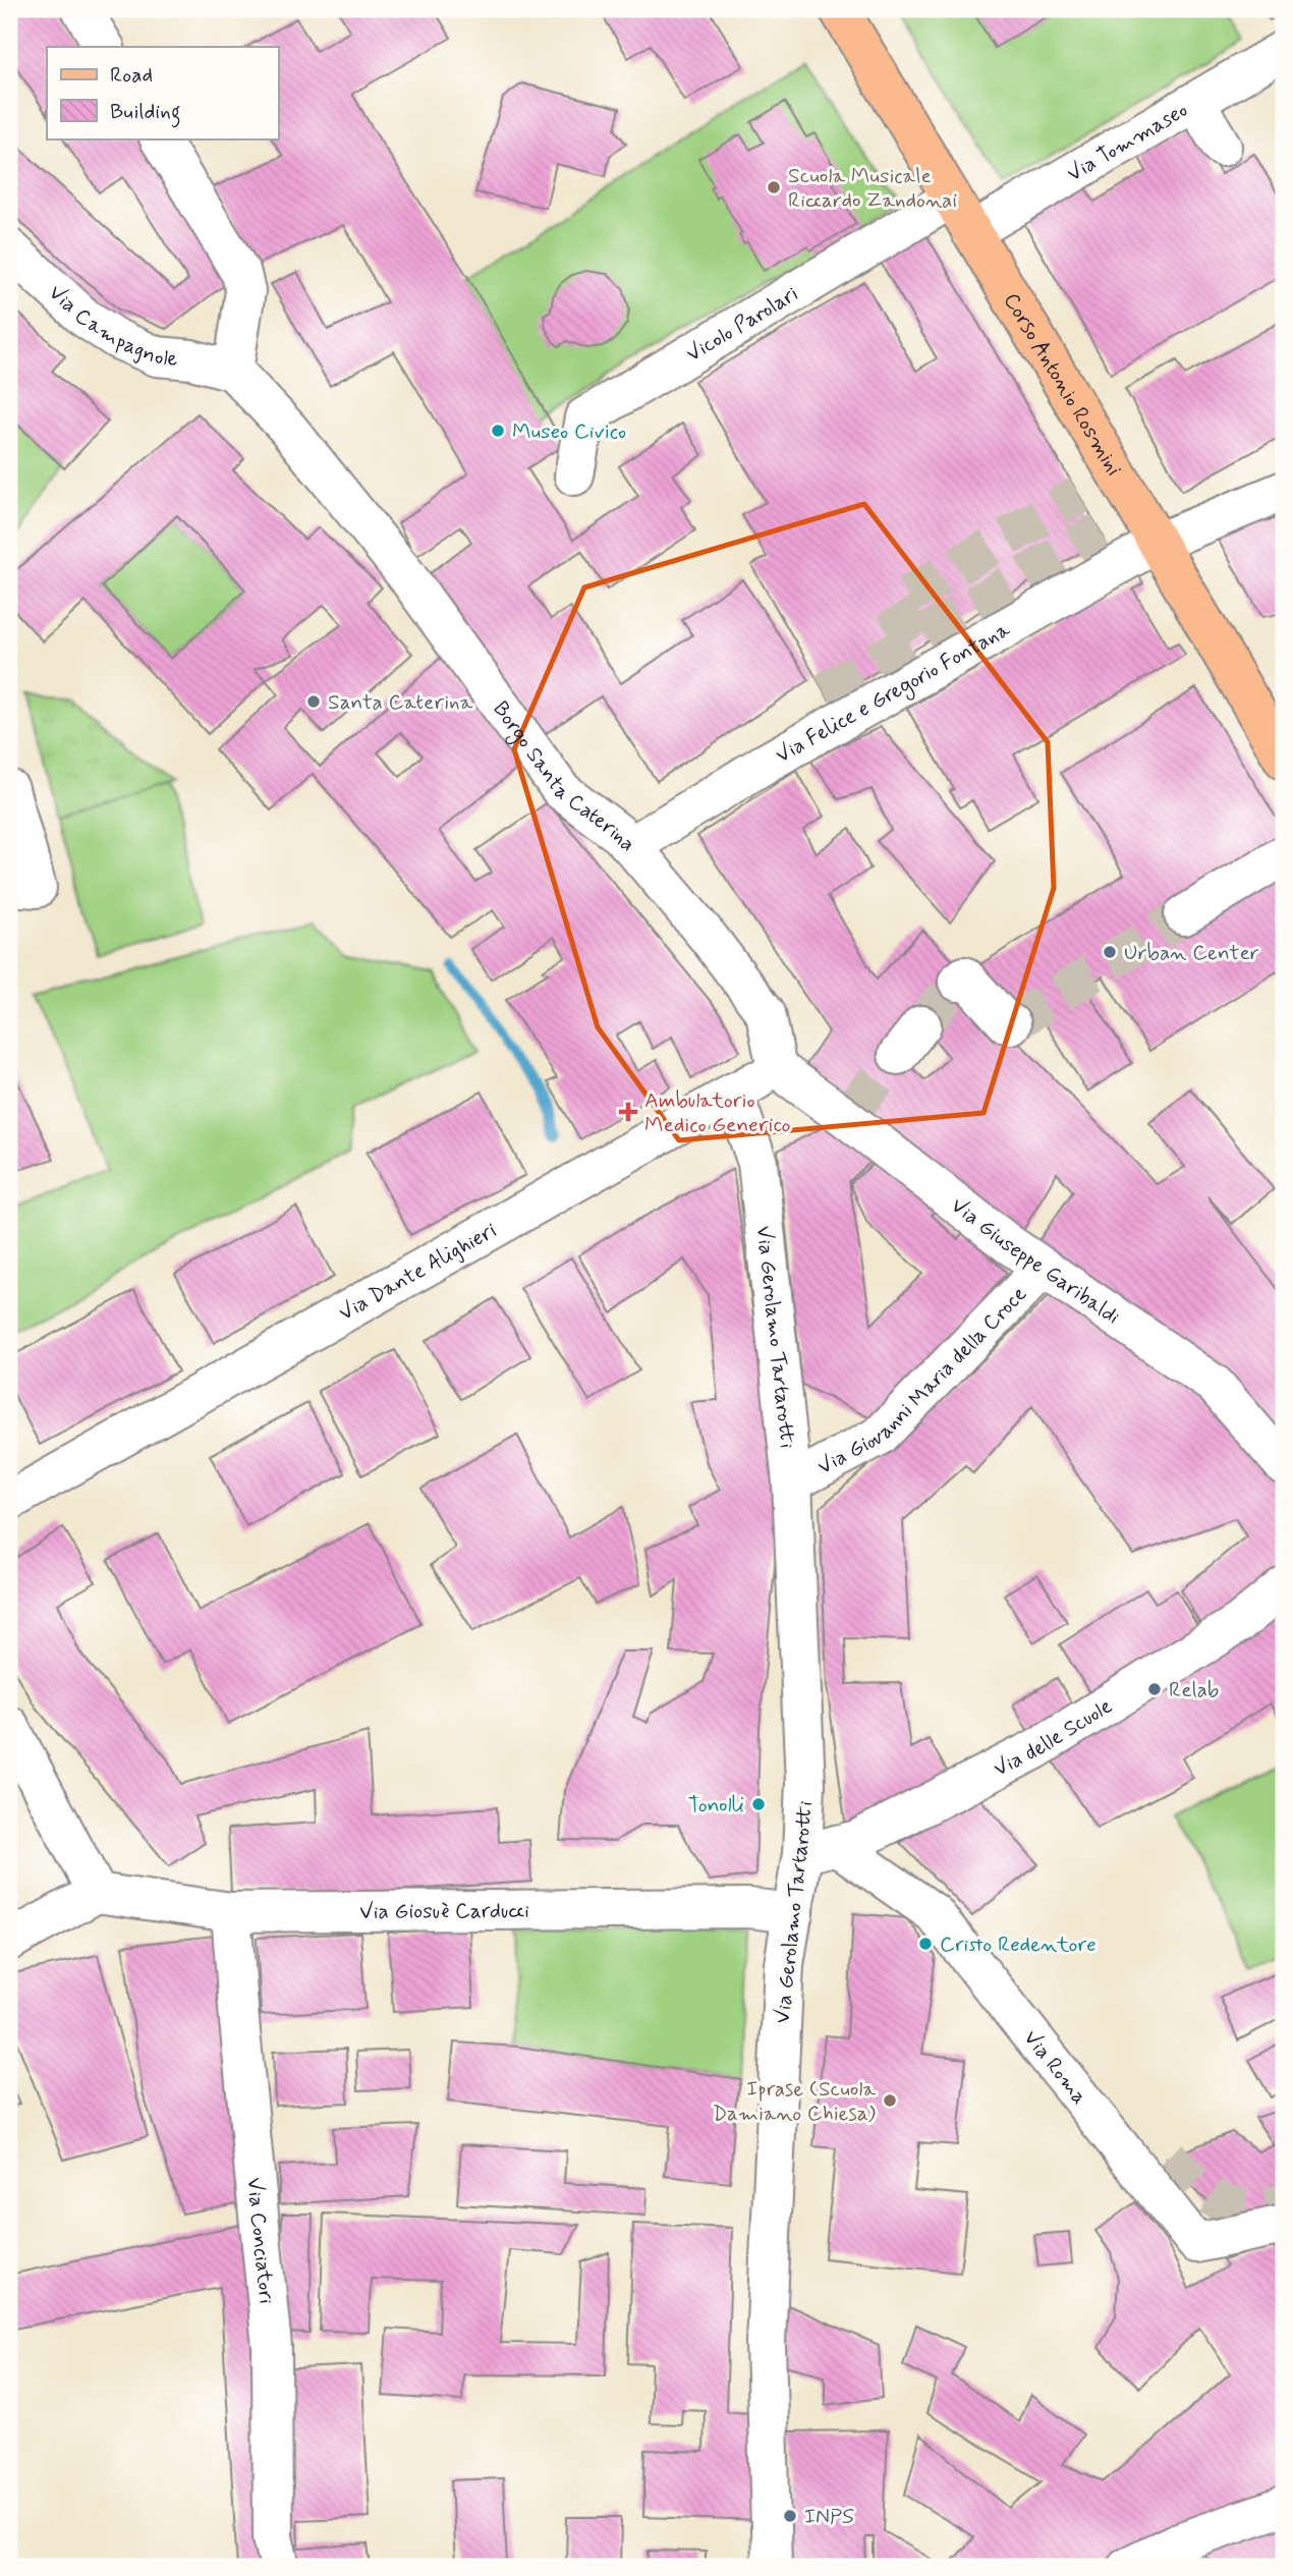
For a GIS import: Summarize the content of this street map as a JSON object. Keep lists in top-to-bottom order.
{
  "streets": {
    "main road": ["Corso Antonio Rosmini"],
    "street": [
      "Via Tommaseo",
      "Via Campagnole",
      "Vicolo Parolari",
      "Via Felice e Gregorio Fontana",
      "Borgo Santa Caterina",
      "Via Giuseppe Garibaldi",
      "Via Dante Alighieri",
      "Via Gerolamo Tartarotti",
      "Via Giovanni Maria della Croce",
      "Via delle Scuole",
      "Via Giosuè Carducci",
      "Via Roma",
      "Via Conciatori"
    ]
  },
  "crossings": [
    ["Via Tommaseo", "Corso Antonio Rosmini"],
    ["Via Campagnole", "Borgo Santa Caterina"],
    ["Vicolo Parolari", "Corso Antonio Rosmini"],
    ["Corso Antonio Rosmini", "Via Felice e Gregorio Fontana"],
    ["Via Felice e Gregorio Fontana", "Borgo Santa Caterina"],
    ["Borgo Santa Caterina", "Via Giuseppe Garibaldi"],
    ["Borgo Santa Caterina", "Via Dante Alighieri"],
    ["Via Giuseppe Garibaldi", "Via Dante Alighieri"],
    ["Via Giuseppe Garibaldi", "Via Giovanni Maria della Croce"],
    ["Via Dante Alighieri", "Via Gerolamo Tartarotti"],
    ["Via Gerolamo Tartarotti", "Via Giovanni Maria della Croce"],
    ["Via Gerolamo Tartarotti", "Via delle Scuole"],
    ["Via Gerolamo Tartarotti", "Via Giosuè Carducci"],
    ["Via Gerolamo Tartarotti", "Via Roma"],
    ["Via delle Scuole", "Via Roma"],
    ["Via Giosuè Carducci", "Via Conciatori"]
  ],
  "places": {
    "other": [
      "Scuola Musicale Riccardo Zandonai",
      "Museo Civico",
      "Santa Caterina",
      "Urban Center",
      "Relab",
      "Tonolli",
      "Cristo Redentore",
      "Iprase (Scuola Damiano Chiesa)",
      "INPS"
    ],
    "health": ["Ambulatorio Medico Generico"]
  },
  "legend": ["Road", "Building"]
}
